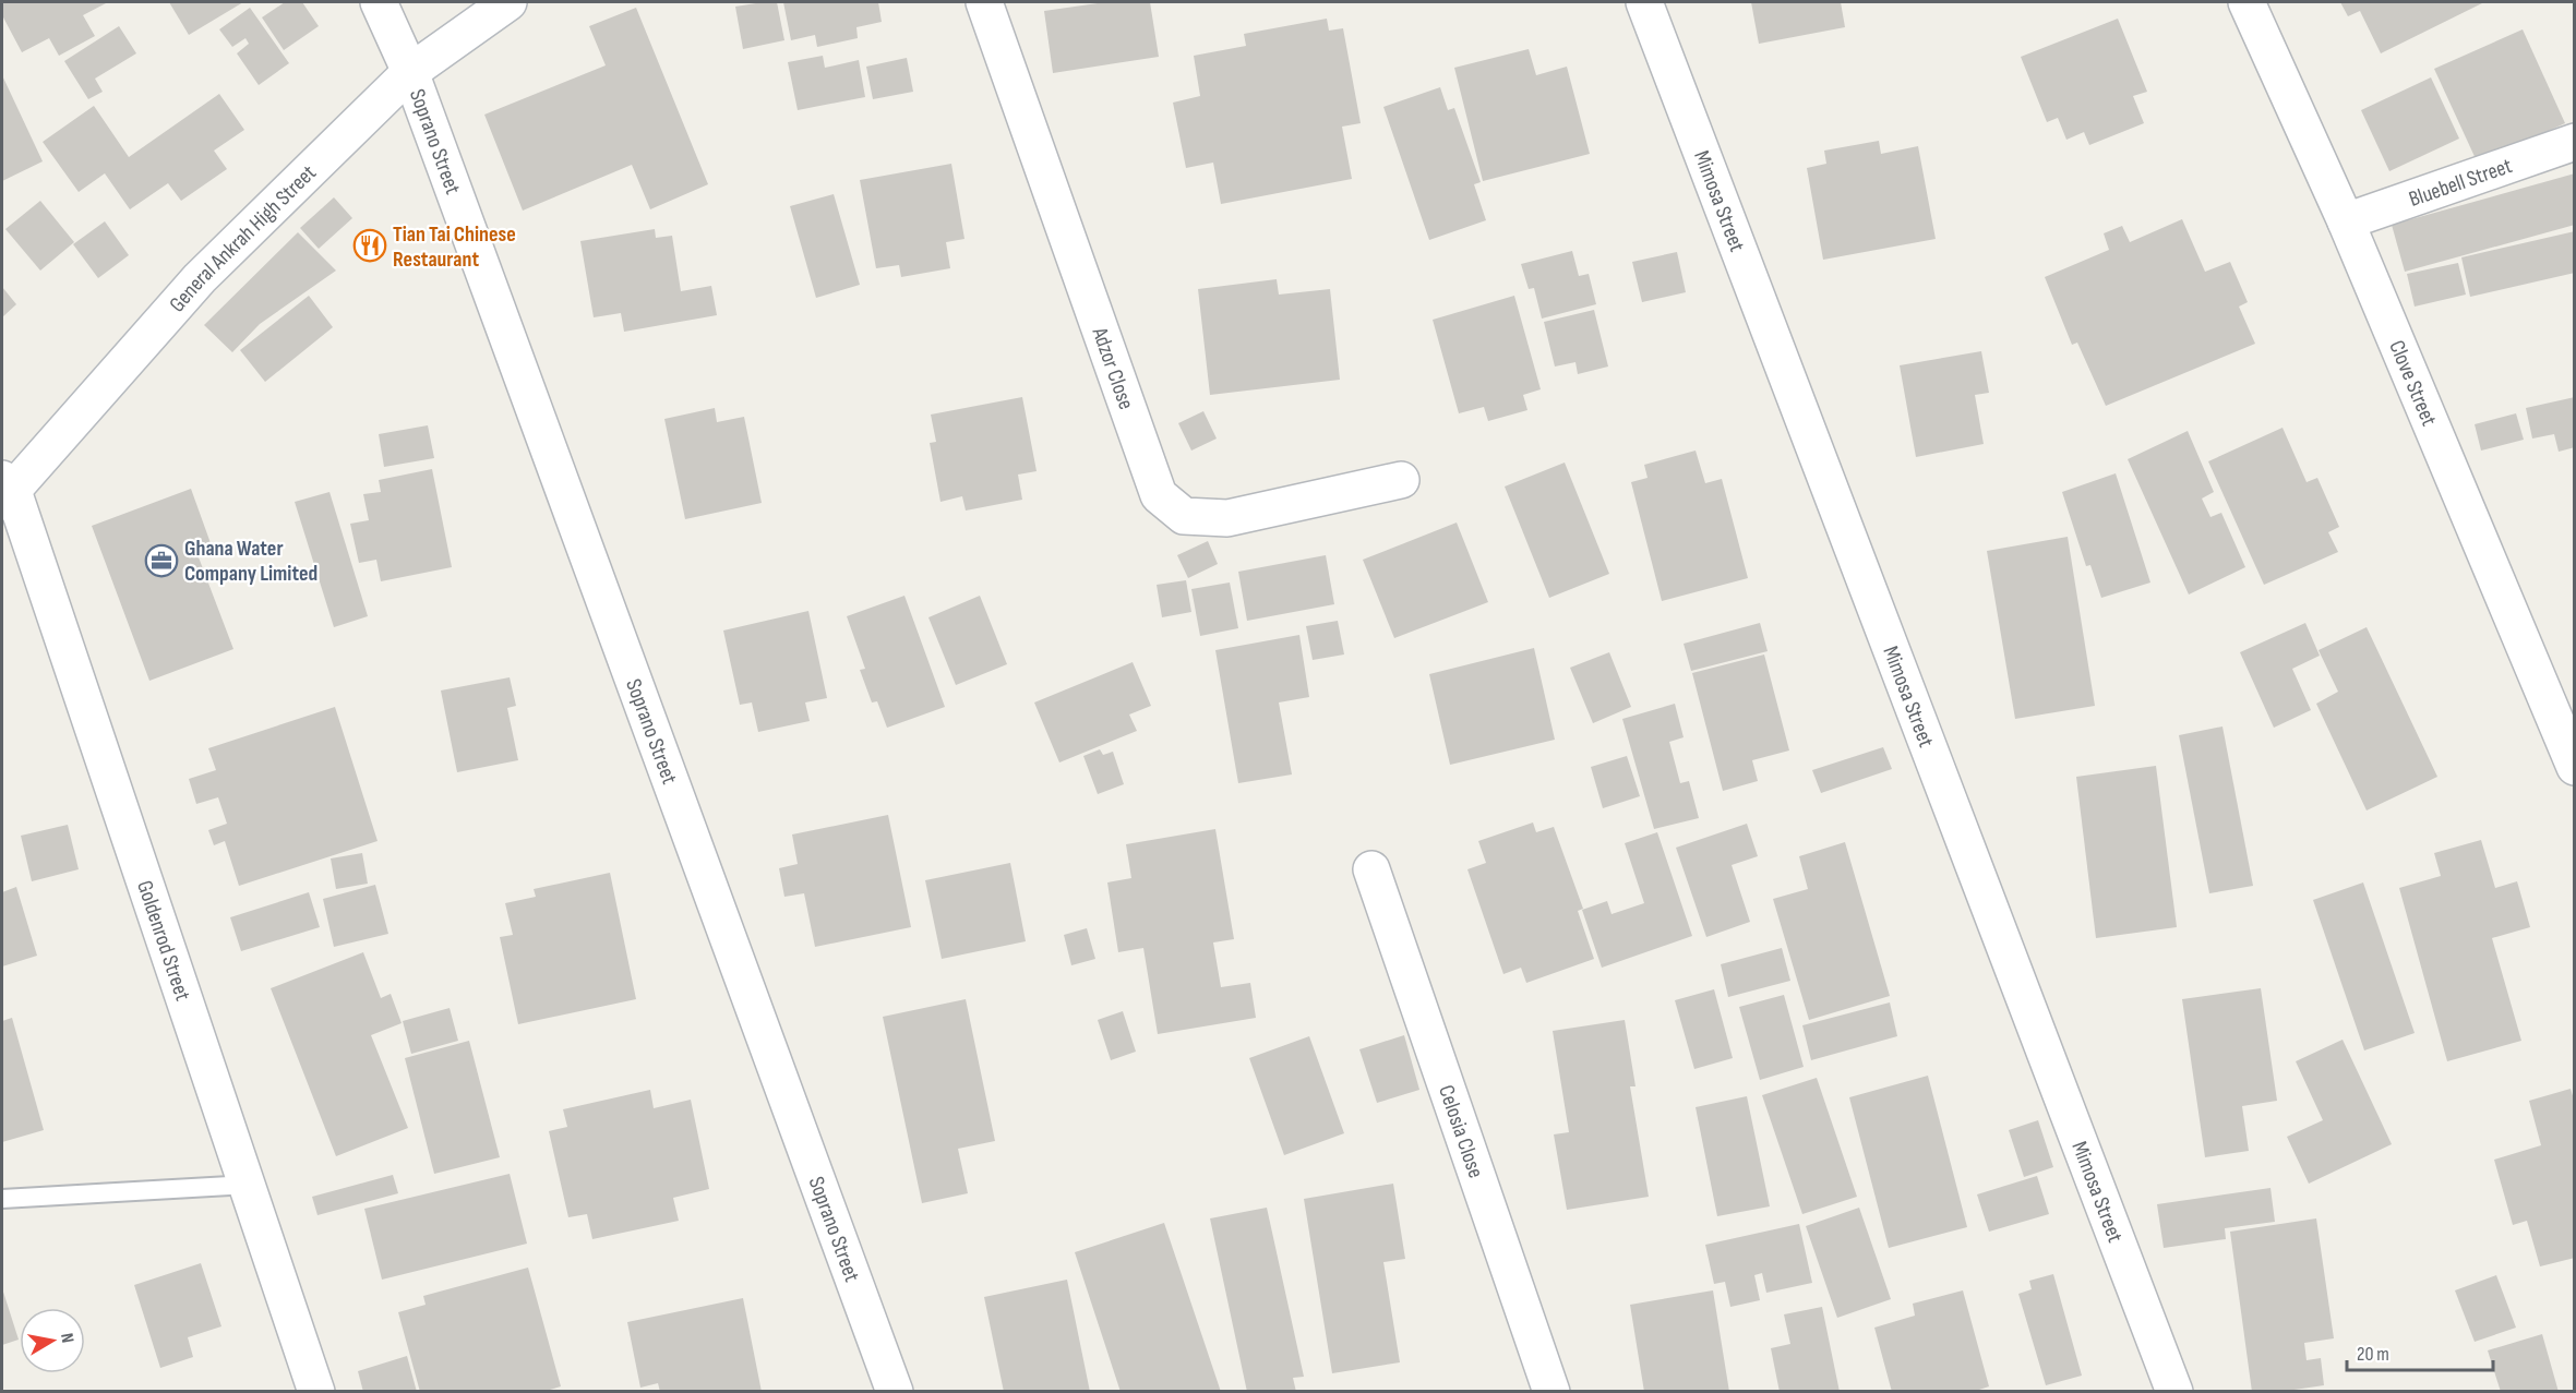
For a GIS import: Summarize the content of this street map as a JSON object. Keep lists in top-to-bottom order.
{
  "streets": {
    "street": [
      "Soprano Street",
      "Bluebell Street",
      "Mimosa Street",
      "General Ankrah High Street",
      "Adzor Close",
      "Clove Street",
      "Goldenrod Street",
      "Celosia Close"
    ]
  },
  "crossings": [
    ["Soprano Street", "General Ankrah High Street"],
    ["Bluebell Street", "Clove Street"],
    ["General Ankrah High Street", "Goldenrod Street"]
  ],
  "places": {
    "restaurant": ["Tian Tai Chinese Restaurant"],
    "office": ["Ghana Water Company Limited"]
  },
  "scale_bar": "20 m",
  "north": "right"
}
